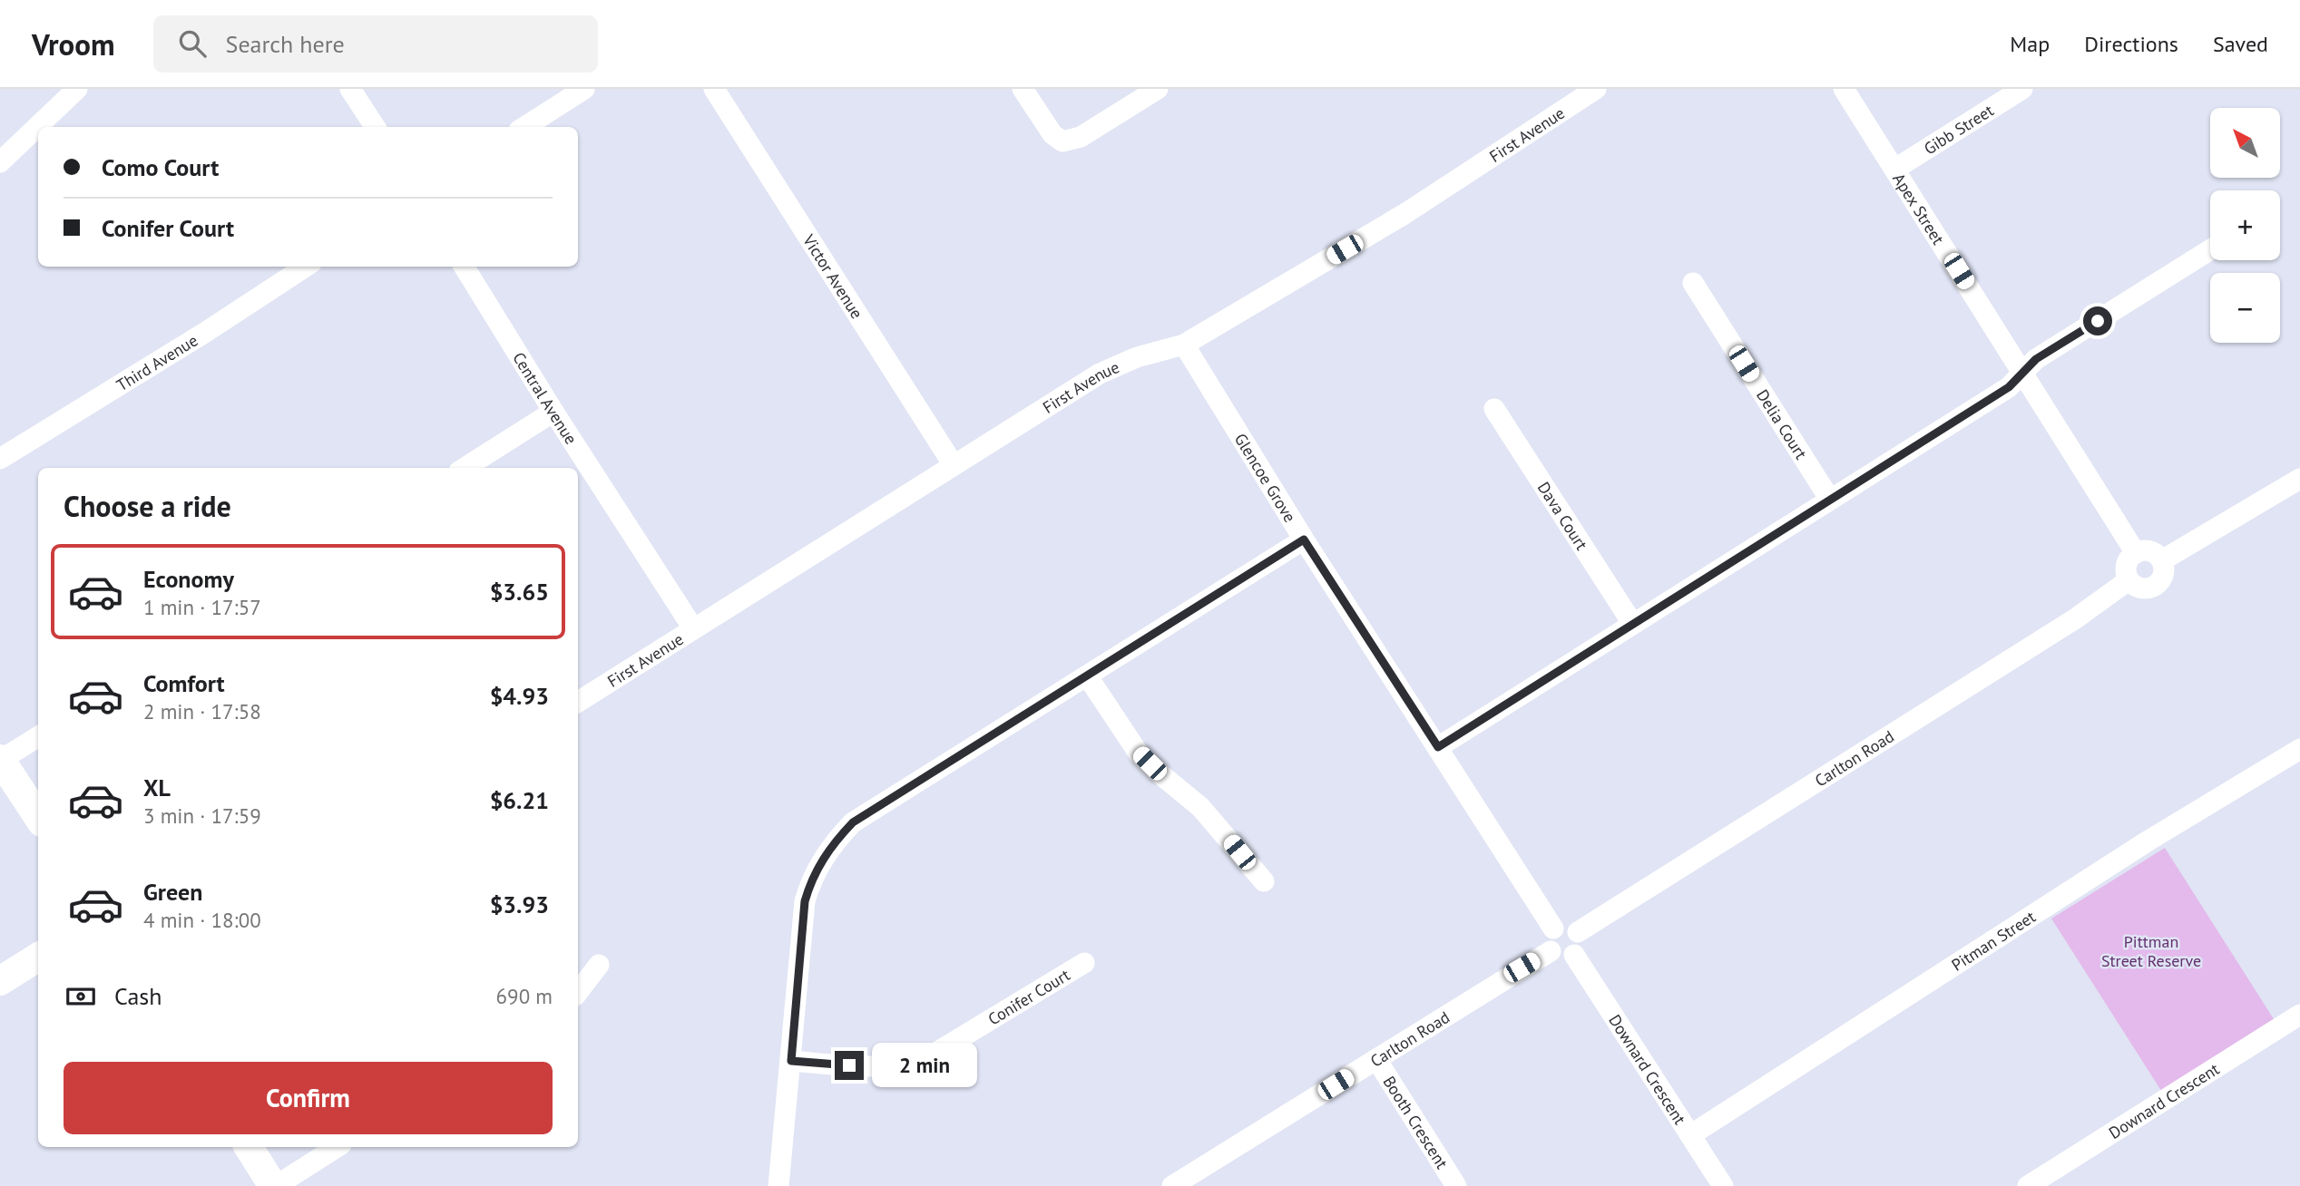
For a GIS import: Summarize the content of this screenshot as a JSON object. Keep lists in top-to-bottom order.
{
  "streets": {
    "street": [
      "Gibb Street",
      "First Avenue",
      "Apex Street",
      "Victor Avenue",
      "Third Avenue",
      "Central Avenue",
      "Delia Court",
      "Glencoe Grove",
      "Dava Court",
      "Carlton Road",
      "Pitman Street",
      "Conifer Court",
      "Downard Crescent",
      "Booth Crescent"
    ]
  },
  "crossings": [
    ["Gibb Street", "Apex Street"],
    ["First Avenue", "Victor Avenue"],
    ["First Avenue", "Central Avenue"],
    ["First Avenue", "Glencoe Grove"],
    ["Apex Street", "Carlton Road"],
    ["Glencoe Grove", "Carlton Road"],
    ["Glencoe Grove", "Downard Crescent"],
    ["Carlton Road", "Downard Crescent"],
    ["Carlton Road", "Booth Crescent"],
    ["Pitman Street", "Downard Crescent"]
  ],
  "parks": ["Pittman Street Reserve"],
  "north": "top left",
  "page": {
    "header": "Vroom",
    "search": "Search here",
    "nav": ["Map", "Directions", "Saved"],
    "map_buttons": ["+", "−"],
    "banner": ["Como Court", "Conifer Court"],
    "heading": "Choose a ride",
    "list": [
      {
        "name": "Economy",
        "note": "1 min · 17:57",
        "value": "$3.65"
      },
      {
        "name": "Comfort",
        "note": "2 min · 17:58",
        "value": "$4.93"
      },
      {
        "name": "XL",
        "note": "3 min · 17:59",
        "value": "$6.21"
      },
      {
        "name": "Green",
        "note": "4 min · 18:00",
        "value": "$3.93"
      }
    ],
    "pay": ["Cash", "690 m"],
    "bubble": "2 min",
    "buttons": "Confirm"
  }
}
